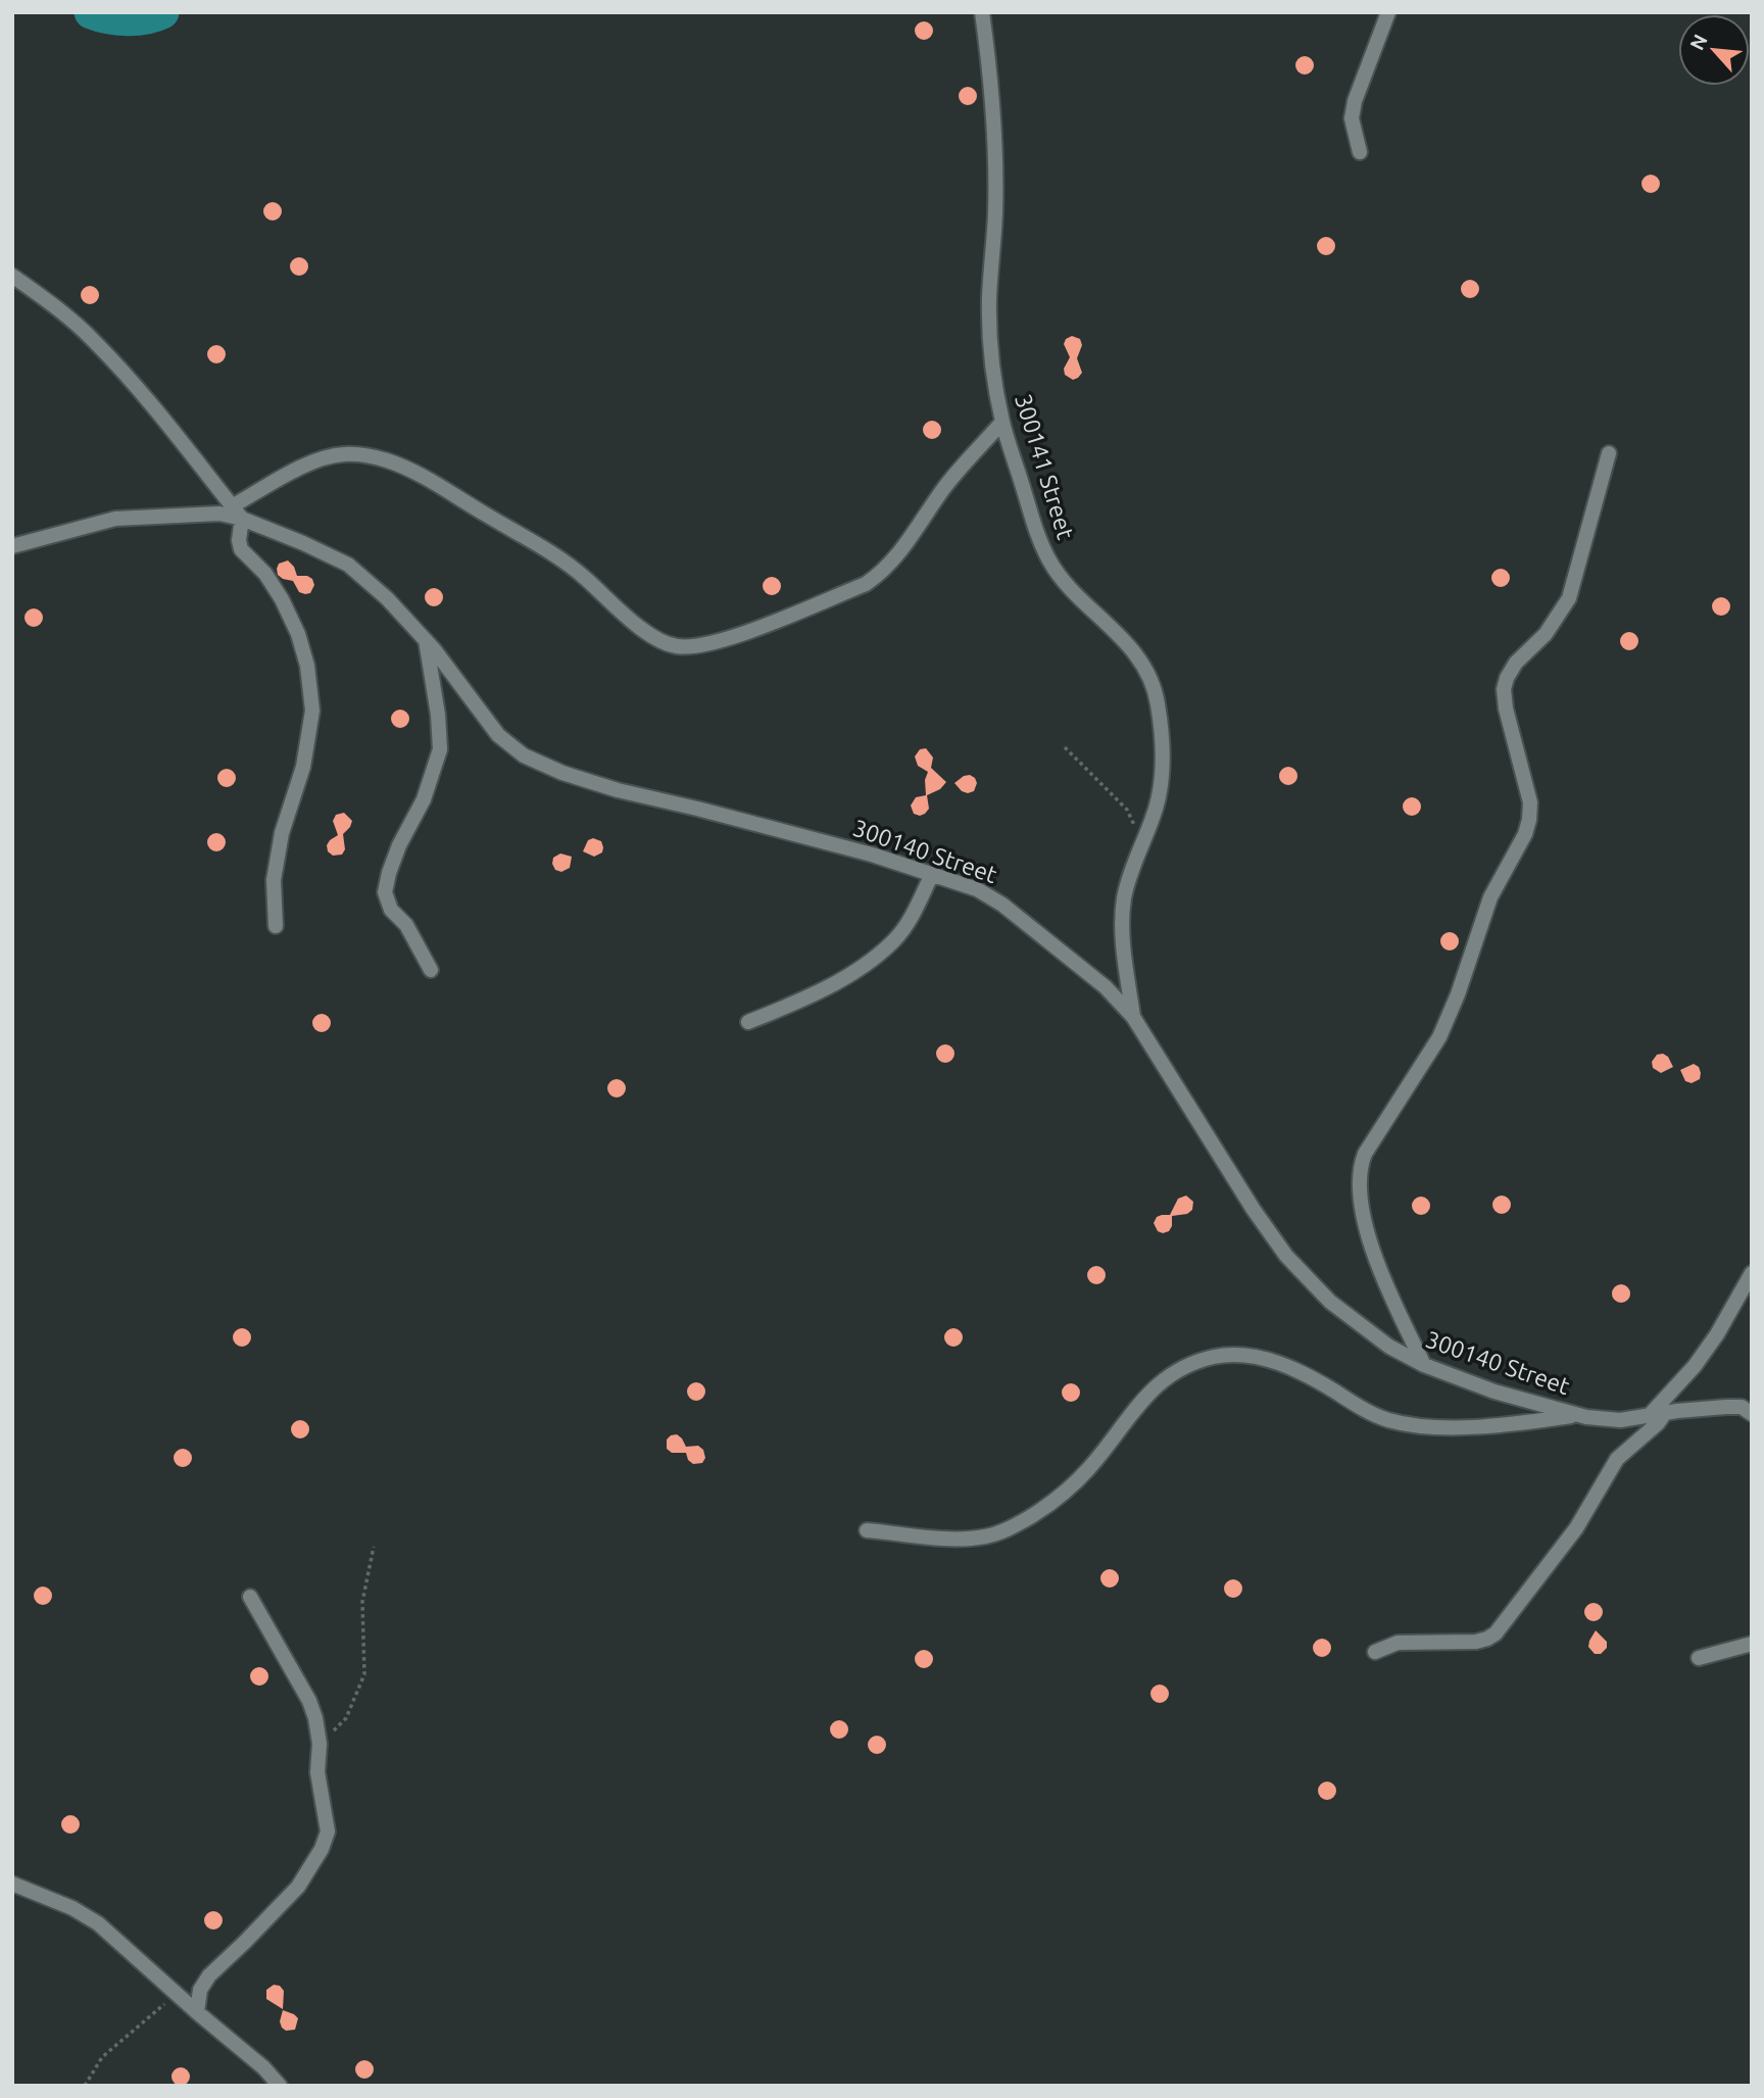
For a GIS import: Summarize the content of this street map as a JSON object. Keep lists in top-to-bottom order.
{
  "streets": {
    "street": ["300141 Street", "300140 Street"]
  },
  "crossings": [
    ["300141 Street", "300140 Street"]
  ],
  "north": "top left"
}
